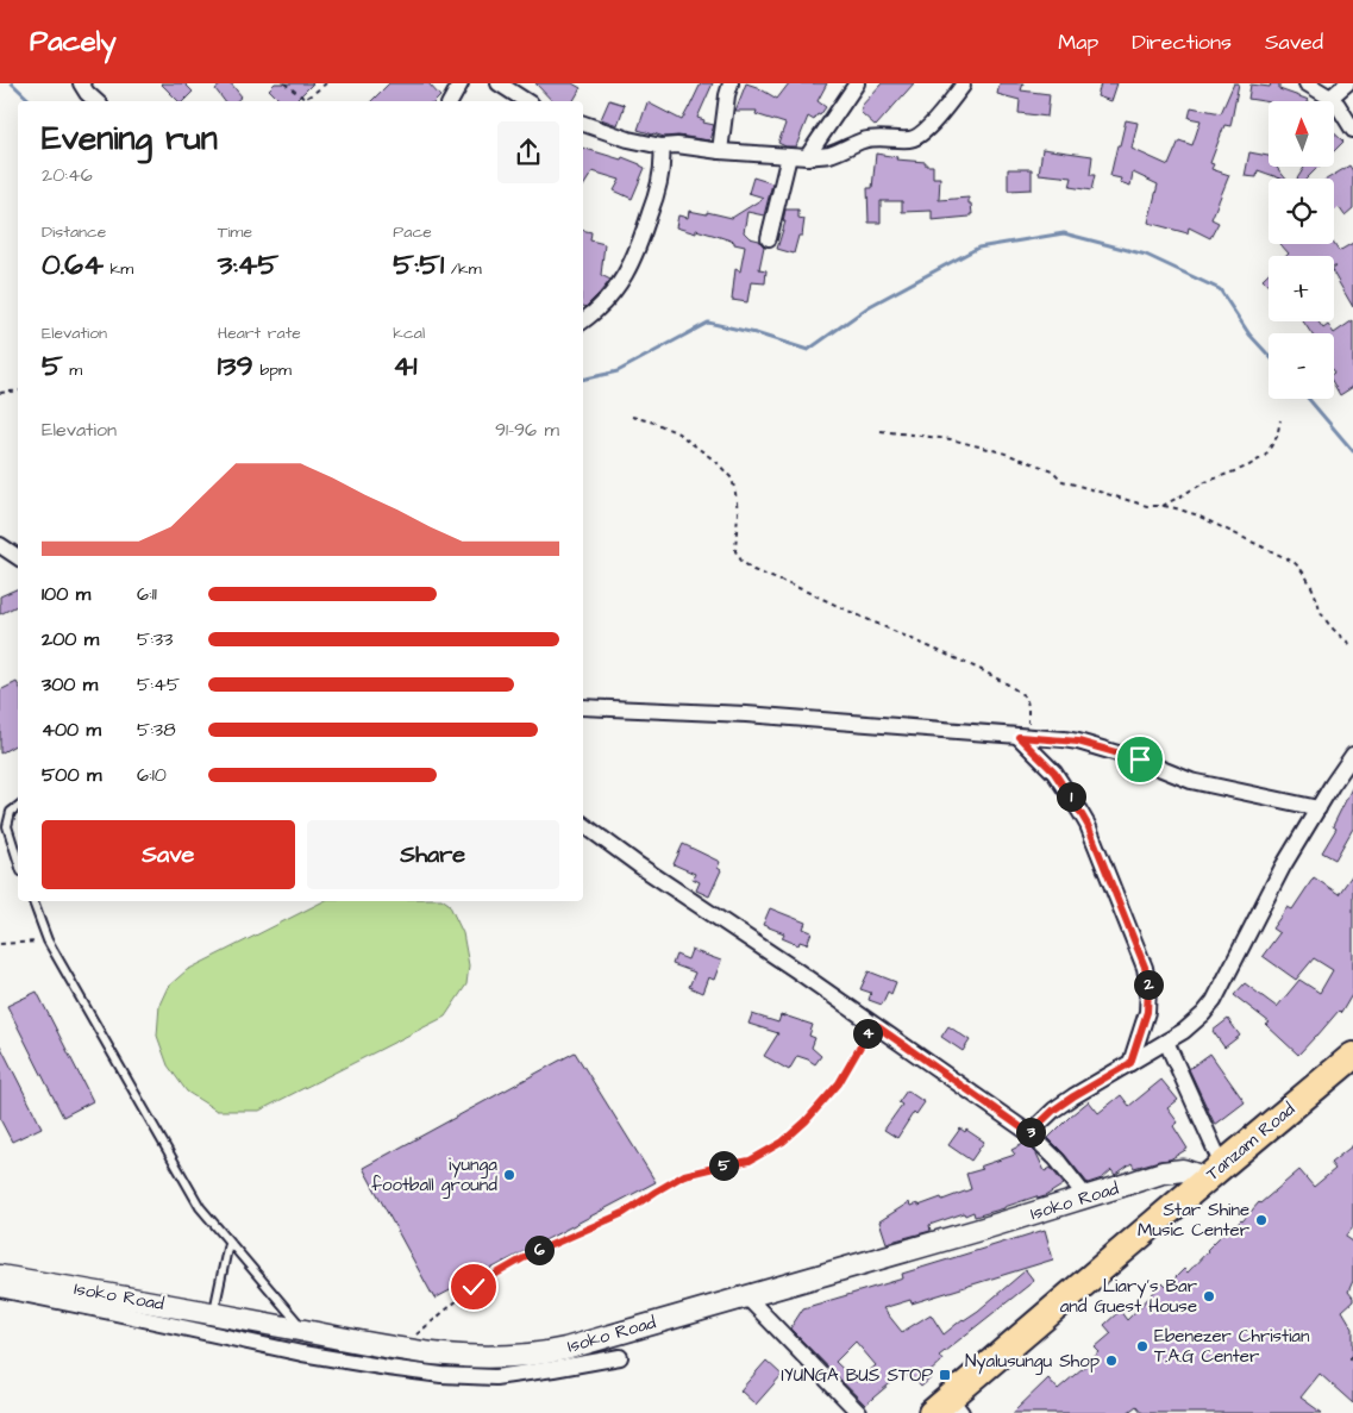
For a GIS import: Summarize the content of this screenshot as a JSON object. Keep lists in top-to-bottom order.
{
  "streets": {
    "highway": ["Tanzam Road"],
    "street": ["Isoko Road"]
  },
  "crossings": [
    ["Tanzam Road", "Isoko Road"]
  ],
  "places": {
    "other": [
      "iyunga football ground",
      "Star Shine Music Center",
      "Liary's Bar and Guest House",
      "Ebenezer Christian T.A.G Center",
      "Nyalusungu Shop"
    ],
    "transit": ["IYUNGA BUS STOP"]
  },
  "north": "top",
  "page": {
    "header": "Pacely",
    "nav": ["Map", "Directions", "Saved"],
    "map_buttons": ["+", "−"],
    "heading": ["Evening run", "20:46"],
    "stats": [
      ["Distance", "0.64 km"],
      ["Time", "3:45"],
      ["Pace", "5:51 /km"],
      ["Elevation", "5 m"],
      ["Heart rate", "139 bpm"],
      ["kcal", "41"]
    ],
    "chart": ["Elevation", "91–96 m"],
    "list": [
      {
        "name": "100 m",
        "note": "6:11"
      },
      {
        "name": "200 m",
        "note": "5:33"
      },
      {
        "name": "300 m",
        "note": "5:45"
      },
      {
        "name": "400 m",
        "note": "5:38"
      },
      {
        "name": "500 m",
        "note": "6:10"
      }
    ],
    "pins": [
      "1",
      "2",
      "4",
      "3",
      "5",
      "6"
    ],
    "buttons": ["Save", "Share"]
  }
}
